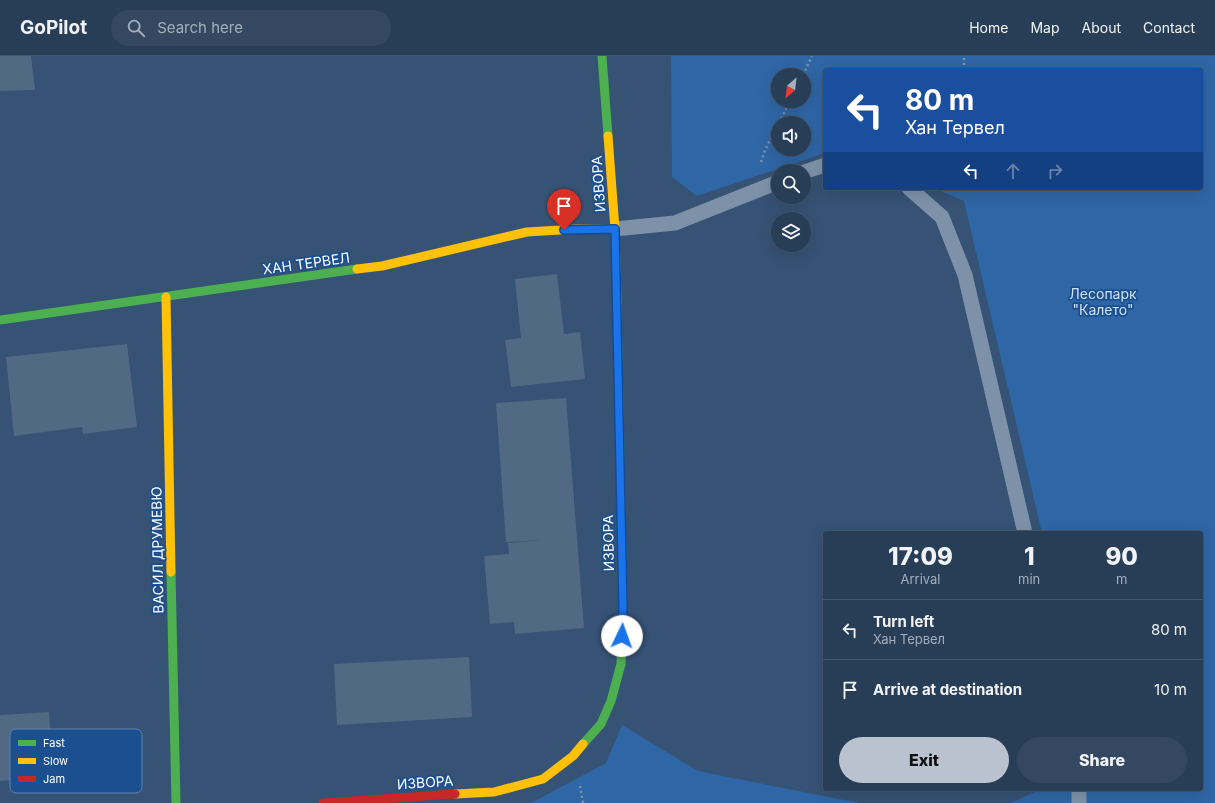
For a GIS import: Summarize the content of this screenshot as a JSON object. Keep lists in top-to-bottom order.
{
  "streets": {
    "street": ["ИЗВОРА", "ХАН ТЕРВЕЛ", "ВАСИЛ ДРУМЕВЮ"]
  },
  "crossings": [
    ["ИЗВОРА", "ХАН ТЕРВЕЛ"],
    ["ХАН ТЕРВЕЛ", "ВАСИЛ ДРУМЕВЮ"]
  ],
  "parks": ["Лесопарк \"Калето\""],
  "legend": ["Fast", "Slow", "Jam"],
  "north": "bottom left",
  "page": {
    "header": "GoPilot",
    "search": "Search here",
    "nav": [
      "Home",
      "Map",
      "About",
      "Contact"
    ],
    "turn": ["80 m", "Хан Тервел"],
    "eta": [
      "17:09",
      "Arrival",
      "1",
      "min",
      "90",
      "m"
    ],
    "list": [
      {
        "name": "Turn left",
        "note": "Хан Тервел",
        "value": "80 m"
      },
      {
        "name": "Arrive at destination",
        "value": "10 m"
      }
    ],
    "buttons": ["Exit", "Share"]
  }
}
